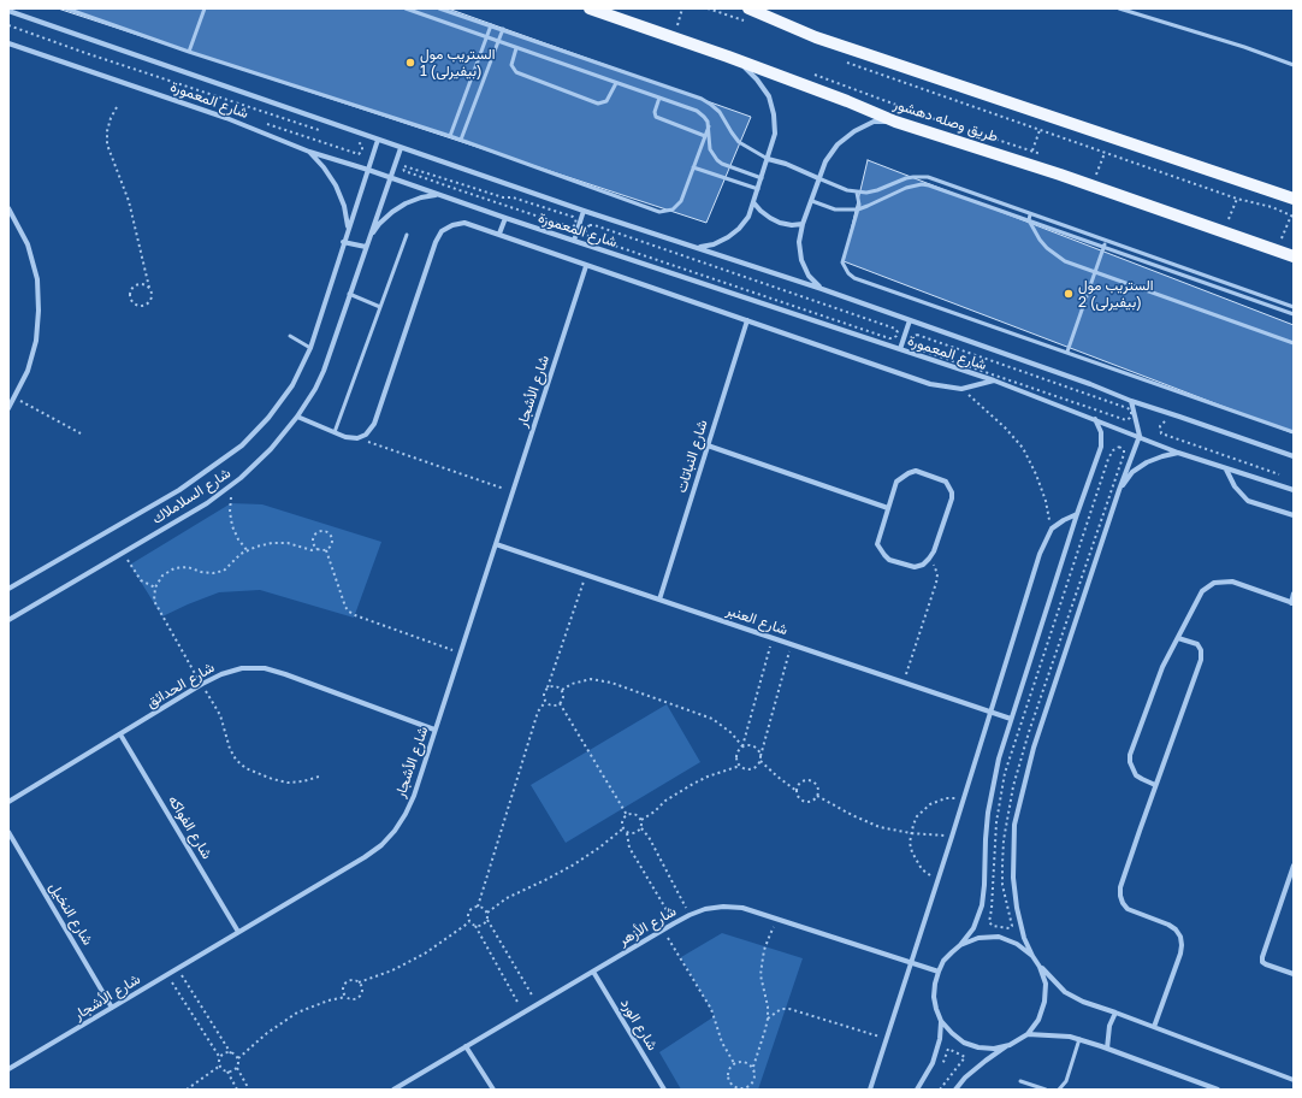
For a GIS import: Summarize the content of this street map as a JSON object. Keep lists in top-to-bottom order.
{
  "streets": {
    "main road": ["طريق وصله دهشور"],
    "street": [
      "شارع المعمورة",
      "شارع الأشجار",
      "شارع النباتات",
      "شارع السلاملاك",
      "شارع العنبر",
      "شارع الحدائق",
      "شارع الفواكه",
      "شارع النخيل",
      "شارع الأزهر",
      "شارع الورد"
    ]
  },
  "crossings": [
    ["شارع المعمورة", "شارع السلاملاك"],
    ["شارع الأشجار", "شارع العنبر"],
    ["شارع الأشجار", "شارع الحدائق"],
    ["شارع الأشجار", "شارع الفواكه"],
    ["شارع الأشجار", "شارع النخيل"],
    ["شارع النباتات", "شارع العنبر"],
    ["شارع الحدائق", "شارع الفواكه"],
    ["شارع الأزهر", "شارع الورد"]
  ],
  "places": ["الستريب مول 1 (بيفيرلى)", "الستريب مول 2 (بيفيرلى)"]
}
